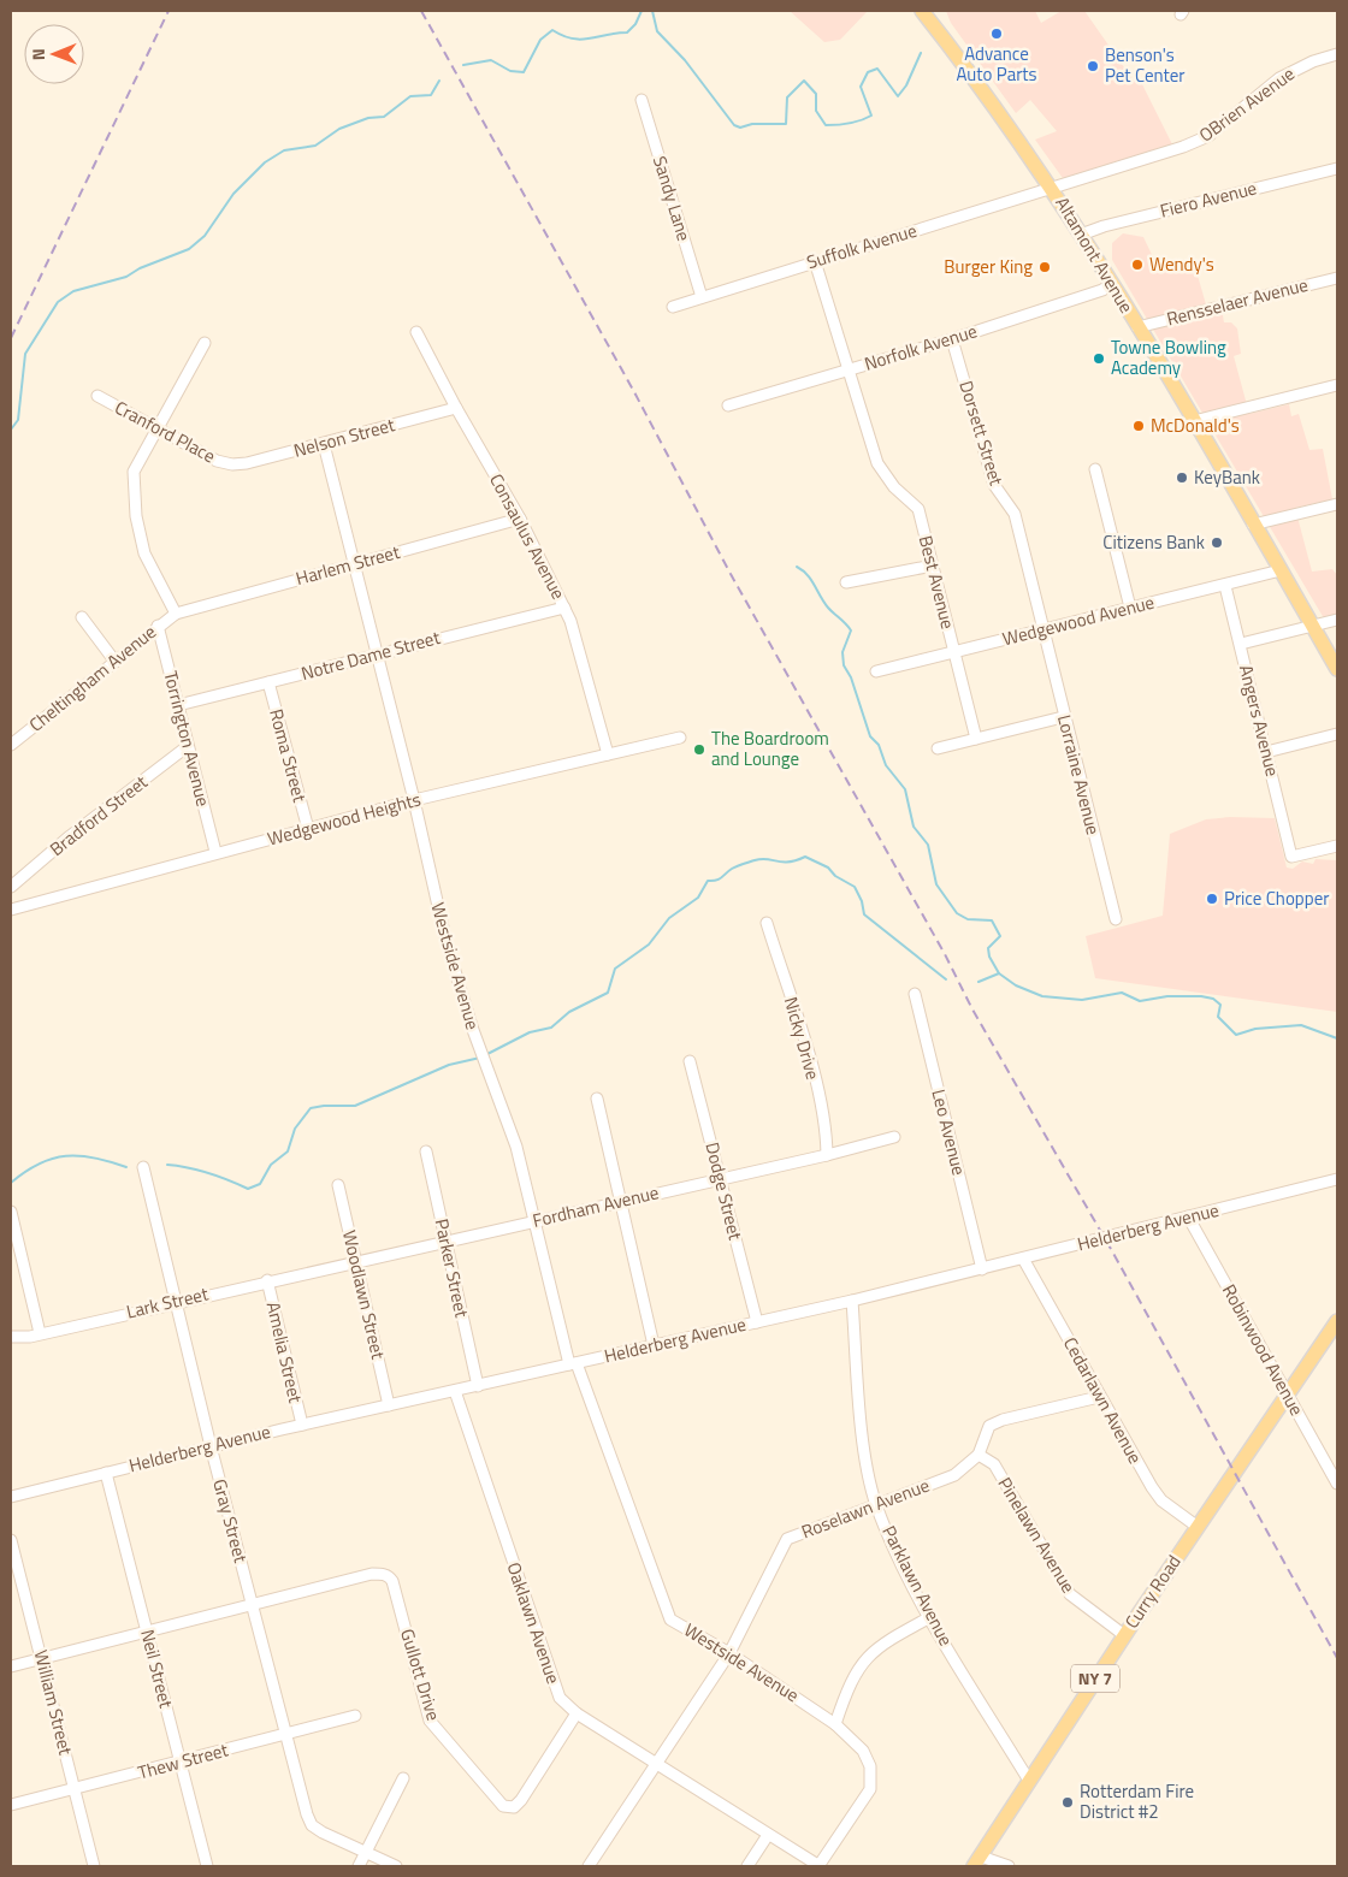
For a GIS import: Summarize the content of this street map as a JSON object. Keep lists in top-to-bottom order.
{
  "streets": {
    "main road": ["Altamont Avenue", "Curry Road", "NY 7"],
    "street": [
      "OBrien Avenue",
      "Sandy Lane",
      "Fiero Avenue",
      "Suffolk Avenue",
      "Rensselaer Avenue",
      "Norfolk Avenue",
      "Cranford Place",
      "Dorsett Street",
      "Nelson Street",
      "Consaulus Avenue",
      "Harlem Street",
      "Best Avenue",
      "Wedgewood Avenue",
      "Notre Dame Street",
      "Cheltingham Avenue",
      "Angers Avenue",
      "Torrington Avenue",
      "Roma Street",
      "Lorraine Avenue",
      "Bradford Street",
      "Wedgewood Heights",
      "Westside Avenue",
      "Nicky Drive",
      "Leo Avenue",
      "Dodge Street",
      "Fordham Avenue",
      "Helderberg Avenue",
      "Parker Street",
      "Woodlawn Street",
      "Lark Street",
      "Robinwood Avenue",
      "Amelia Street",
      "Cedarlawn Avenue",
      "Roselawn Avenue",
      "Gray Street",
      "Pinelawn Avenue",
      "Parklawn Avenue",
      "Oaklawn Avenue",
      "Neil Street",
      "Gullott Drive",
      "William Street",
      "Thew Street"
    ]
  },
  "crossings": [
    ["OBrien Avenue", "Suffolk Avenue"],
    ["OBrien Avenue", "Altamont Avenue"],
    ["Sandy Lane", "Suffolk Avenue"],
    ["Fiero Avenue", "Altamont Avenue"],
    ["Suffolk Avenue", "Altamont Avenue"],
    ["Suffolk Avenue", "Best Avenue"],
    ["Altamont Avenue", "Rensselaer Avenue"],
    ["Altamont Avenue", "Norfolk Avenue"],
    ["Altamont Avenue", "Wedgewood Avenue"],
    ["Norfolk Avenue", "Dorsett Street"],
    ["Norfolk Avenue", "Best Avenue"],
    ["Cranford Place", "Nelson Street"],
    ["Dorsett Street", "Wedgewood Avenue"],
    ["Dorsett Street", "Lorraine Avenue"],
    ["Nelson Street", "Consaulus Avenue"],
    ["Nelson Street", "Westside Avenue"],
    ["Consaulus Avenue", "Harlem Street"],
    ["Consaulus Avenue", "Notre Dame Street"],
    ["Consaulus Avenue", "Wedgewood Heights"],
    ["Harlem Street", "Cheltingham Avenue"],
    ["Harlem Street", "Westside Avenue"],
    ["Best Avenue", "Wedgewood Avenue"],
    ["Wedgewood Avenue", "Angers Avenue"],
    ["Wedgewood Avenue", "Lorraine Avenue"],
    ["Notre Dame Street", "Torrington Avenue"],
    ["Notre Dame Street", "Roma Street"],
    ["Notre Dame Street", "Westside Avenue"],
    ["Cheltingham Avenue", "Torrington Avenue"],
    ["Torrington Avenue", "Bradford Street"],
    ["Torrington Avenue", "Wedgewood Heights"],
    ["Roma Street", "Wedgewood Heights"],
    ["Wedgewood Heights", "Westside Avenue"],
    ["Westside Avenue", "Fordham Avenue"],
    ["Westside Avenue", "Helderberg Avenue"],
    ["Westside Avenue", "Roselawn Avenue"],
    ["Westside Avenue", "Oaklawn Avenue"],
    ["Nicky Drive", "Fordham Avenue"],
    ["Leo Avenue", "Helderberg Avenue"],
    ["Dodge Street", "Fordham Avenue"],
    ["Dodge Street", "Helderberg Avenue"],
    ["Fordham Avenue", "Parker Street"],
    ["Fordham Avenue", "Woodlawn Street"],
    ["Fordham Avenue", "Lark Street"],
    ["Helderberg Avenue", "Parker Street"],
    ["Helderberg Avenue", "Woodlawn Street"],
    ["Helderberg Avenue", "Robinwood Avenue"],
    ["Helderberg Avenue", "Amelia Street"],
    ["Helderberg Avenue", "Cedarlawn Avenue"],
    ["Helderberg Avenue", "Gray Street"],
    ["Helderberg Avenue", "Parklawn Avenue"],
    ["Helderberg Avenue", "Oaklawn Avenue"],
    ["Helderberg Avenue", "Neil Street"],
    ["Lark Street", "Amelia Street"],
    ["Lark Street", "Gray Street"],
    ["Robinwood Avenue", "Curry Road"],
    ["Cedarlawn Avenue", "Roselawn Avenue"],
    ["Cedarlawn Avenue", "Curry Road"],
    ["Roselawn Avenue", "Pinelawn Avenue"],
    ["Roselawn Avenue", "Parklawn Avenue"],
    ["Roselawn Avenue", "Oaklawn Avenue"],
    ["Gray Street", "Gullott Drive"],
    ["Gray Street", "Thew Street"],
    ["Pinelawn Avenue", "Curry Road"],
    ["Parklawn Avenue", "Curry Road"],
    ["Oaklawn Avenue", "Gullott Drive"],
    ["Neil Street", "Thew Street"],
    ["William Street", "Thew Street"]
  ],
  "places": [
    "Advance Auto Parts",
    "Benson's Pet Center",
    "Wendy's",
    "Burger King",
    "Towne Bowling Academy",
    "McDonald's",
    "KeyBank",
    "Citizens Bank",
    "The Boardroom and Lounge",
    "Price Chopper",
    "Rotterdam Fire District #2"
  ],
  "north": "left"
}
